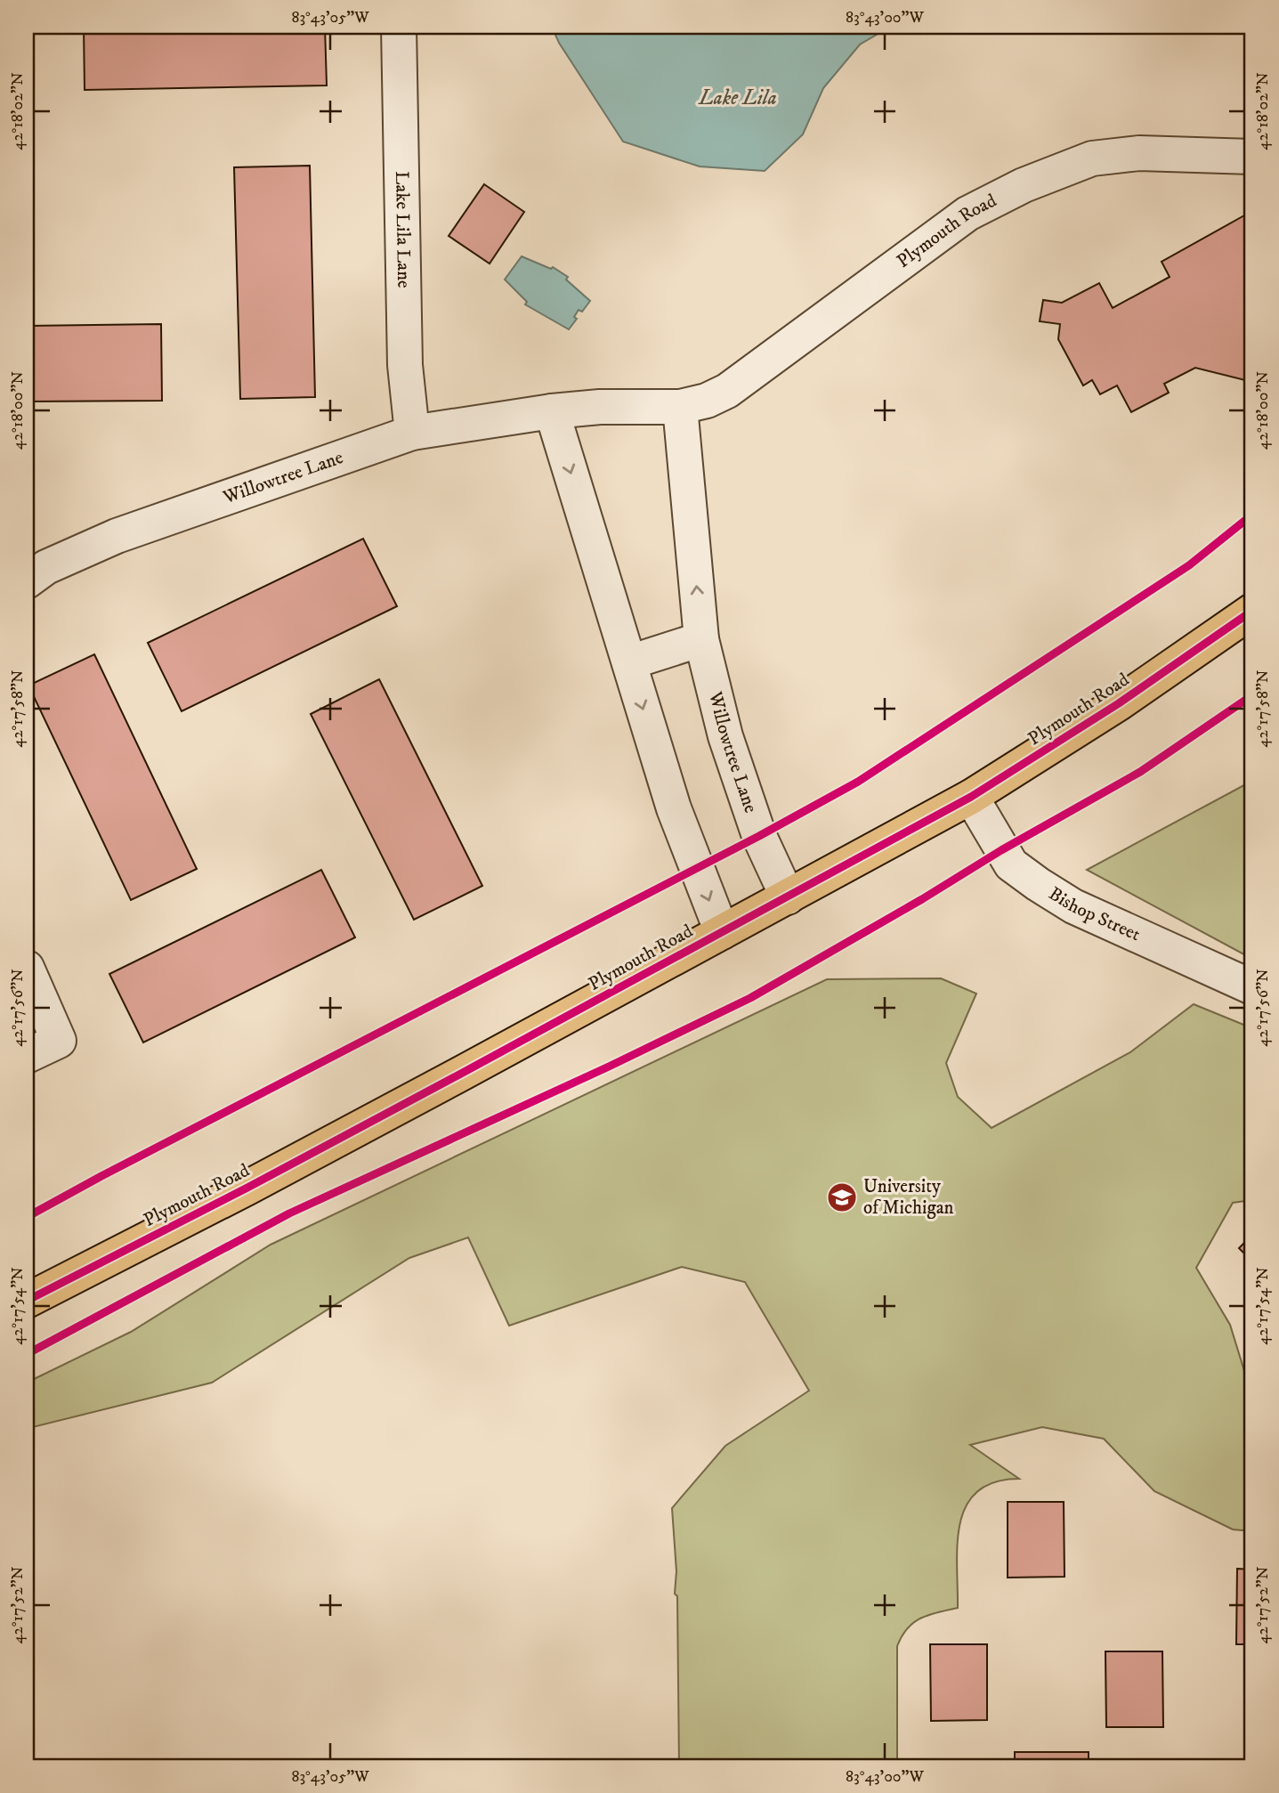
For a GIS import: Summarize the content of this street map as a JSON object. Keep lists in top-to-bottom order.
{
  "streets": {
    "main road": ["Plymouth Road"],
    "street": ["Lake Lila Lane", "Willowtree Lane", "Bishop Street"]
  },
  "crossings": [
    ["Lake Lila Lane", "Willowtree Lane"],
    ["Plymouth Road", "Willowtree Lane"],
    ["Plymouth Road", "Bishop Street"]
  ],
  "water": ["Lake Lila"],
  "places": {
    "school or university": ["University of Michigan"]
  },
  "coordinates": [
    "83°43'05\"W",
    "83°43'00\"W",
    "42°18'02\"N",
    "42°18'00\"N",
    "42°17'58\"N",
    "42°17'56\"N",
    "42°17'54\"N",
    "42°17'52\"N"
  ]
}
